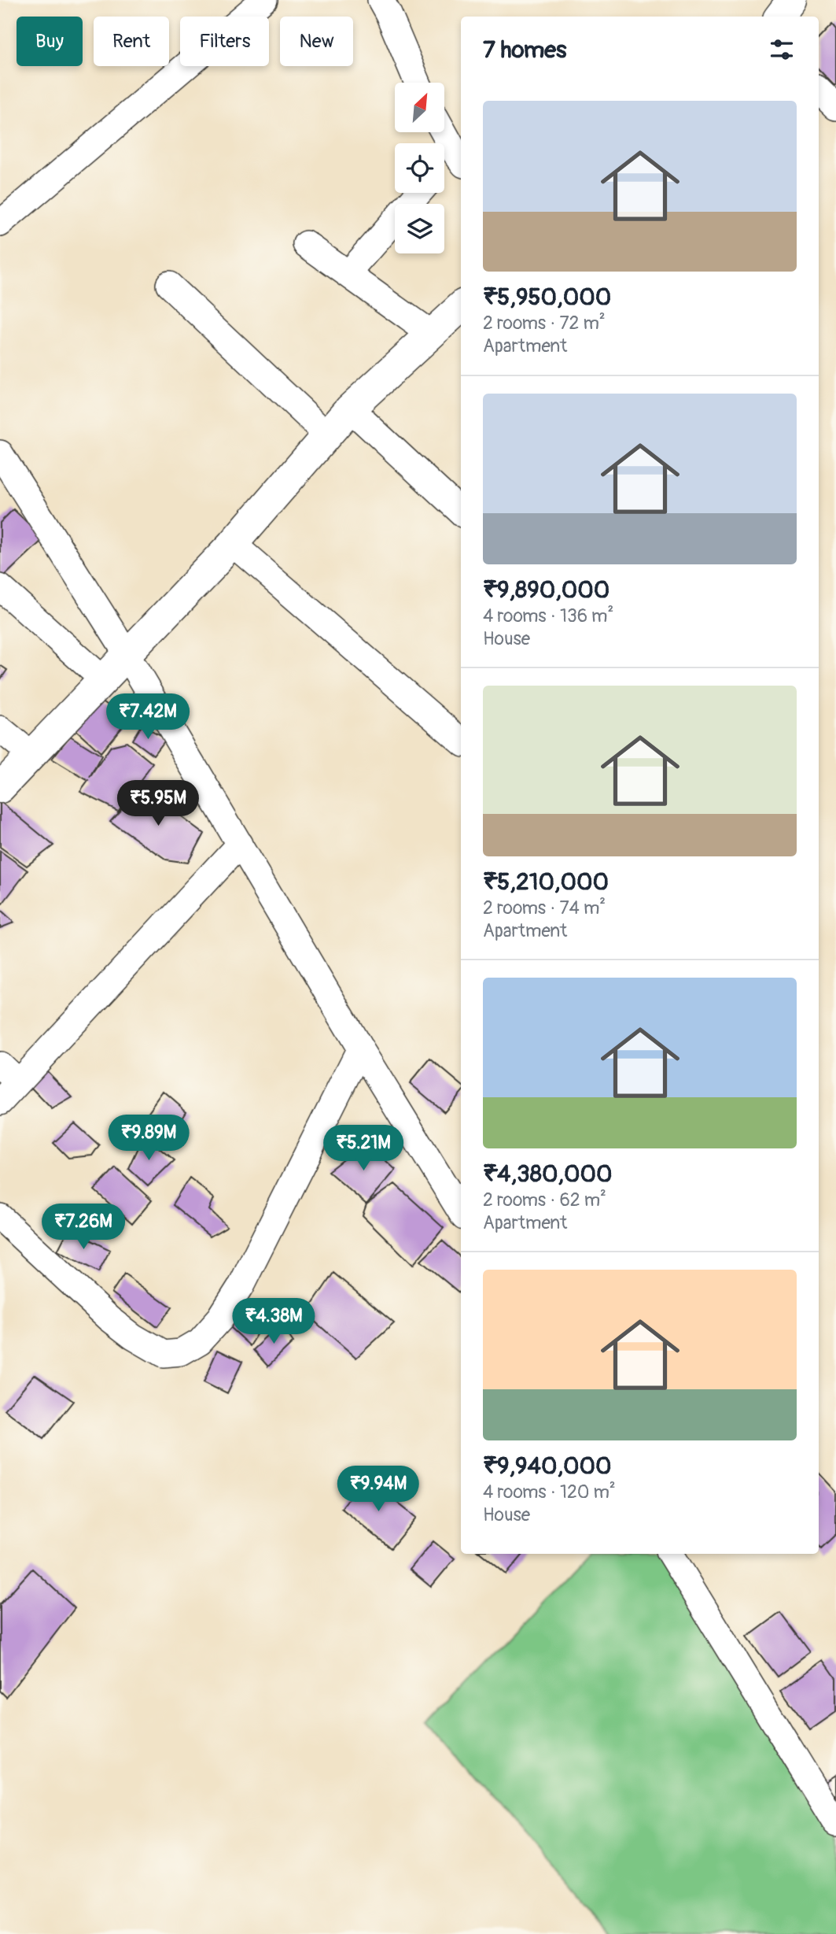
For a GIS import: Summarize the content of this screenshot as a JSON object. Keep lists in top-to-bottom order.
{
  "north": "top right",
  "page": {
    "chip": [
      "Buy",
      "Rent",
      "Filters",
      "New"
    ],
    "heading": "7 homes",
    "list": [
      {
        "name": "₹5,950,000",
        "note": "2 rooms · 72 m² · Apartment"
      },
      {
        "name": "₹9,890,000",
        "note": "4 rooms · 136 m² · House"
      },
      {
        "name": "₹5,210,000",
        "note": "2 rooms · 74 m² · Apartment"
      },
      {
        "name": "₹4,380,000",
        "note": "2 rooms · 62 m² · Apartment"
      },
      {
        "name": "₹9,940,000",
        "note": "4 rooms · 120 m² · House"
      }
    ],
    "price": [
      "₹7.42M",
      "₹5.95M",
      "₹9.89M",
      "₹5.21M",
      "₹7.26M",
      "₹4.38M",
      "₹9.94M"
    ]
  }
}
